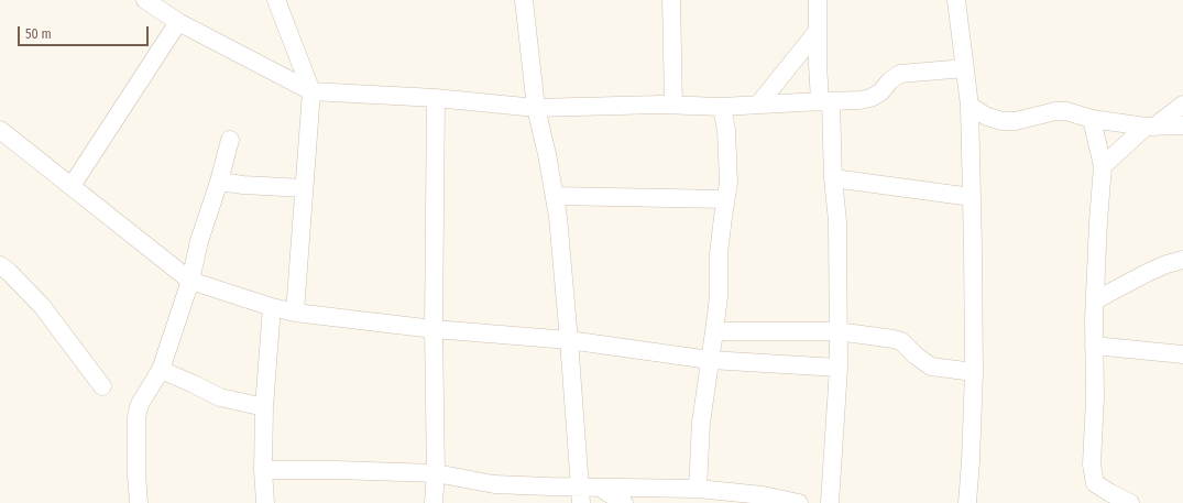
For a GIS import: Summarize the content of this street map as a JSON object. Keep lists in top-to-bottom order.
{
  "scale_bar": "50 m"
}
